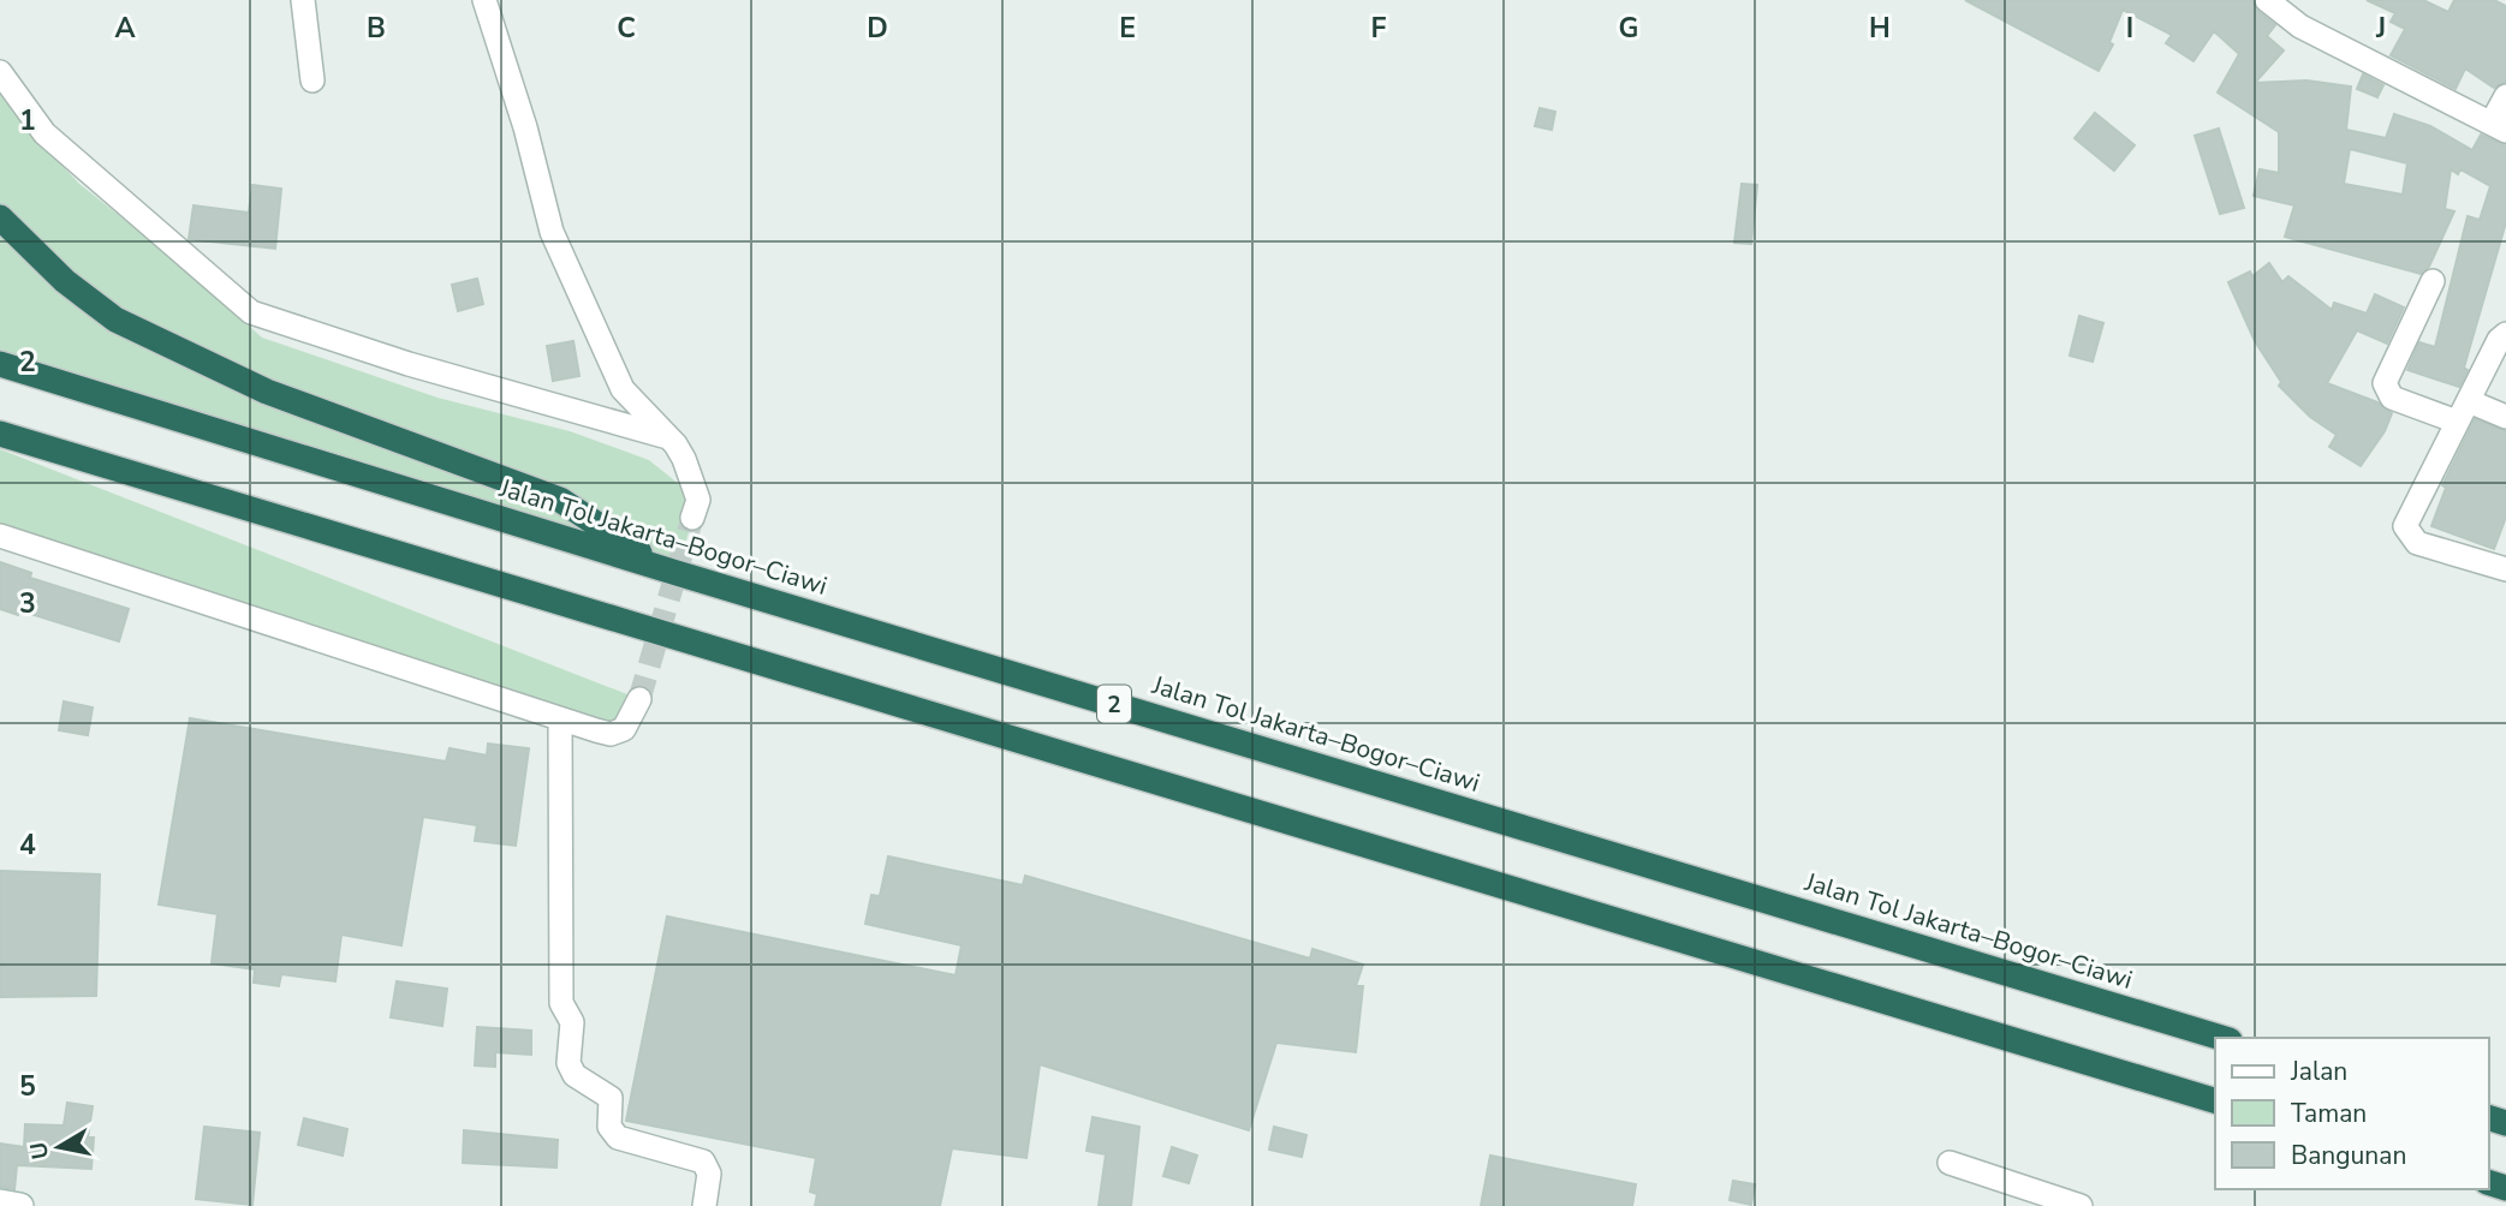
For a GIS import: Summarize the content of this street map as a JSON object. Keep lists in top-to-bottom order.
{
  "streets": {
    "highway": ["Jalan Tol Jakarta–Bogor–Ciawi", "2"]
  },
  "legend": ["Jalan", "Taman", "Bangunan"],
  "north": "left",
  "grid": {
    "columns": [
      "A",
      "B",
      "C",
      "D",
      "E",
      "F",
      "G",
      "H",
      "I",
      "J"
    ],
    "rows": [
      "1",
      "2",
      "3",
      "4",
      "5"
    ]
  }
}
